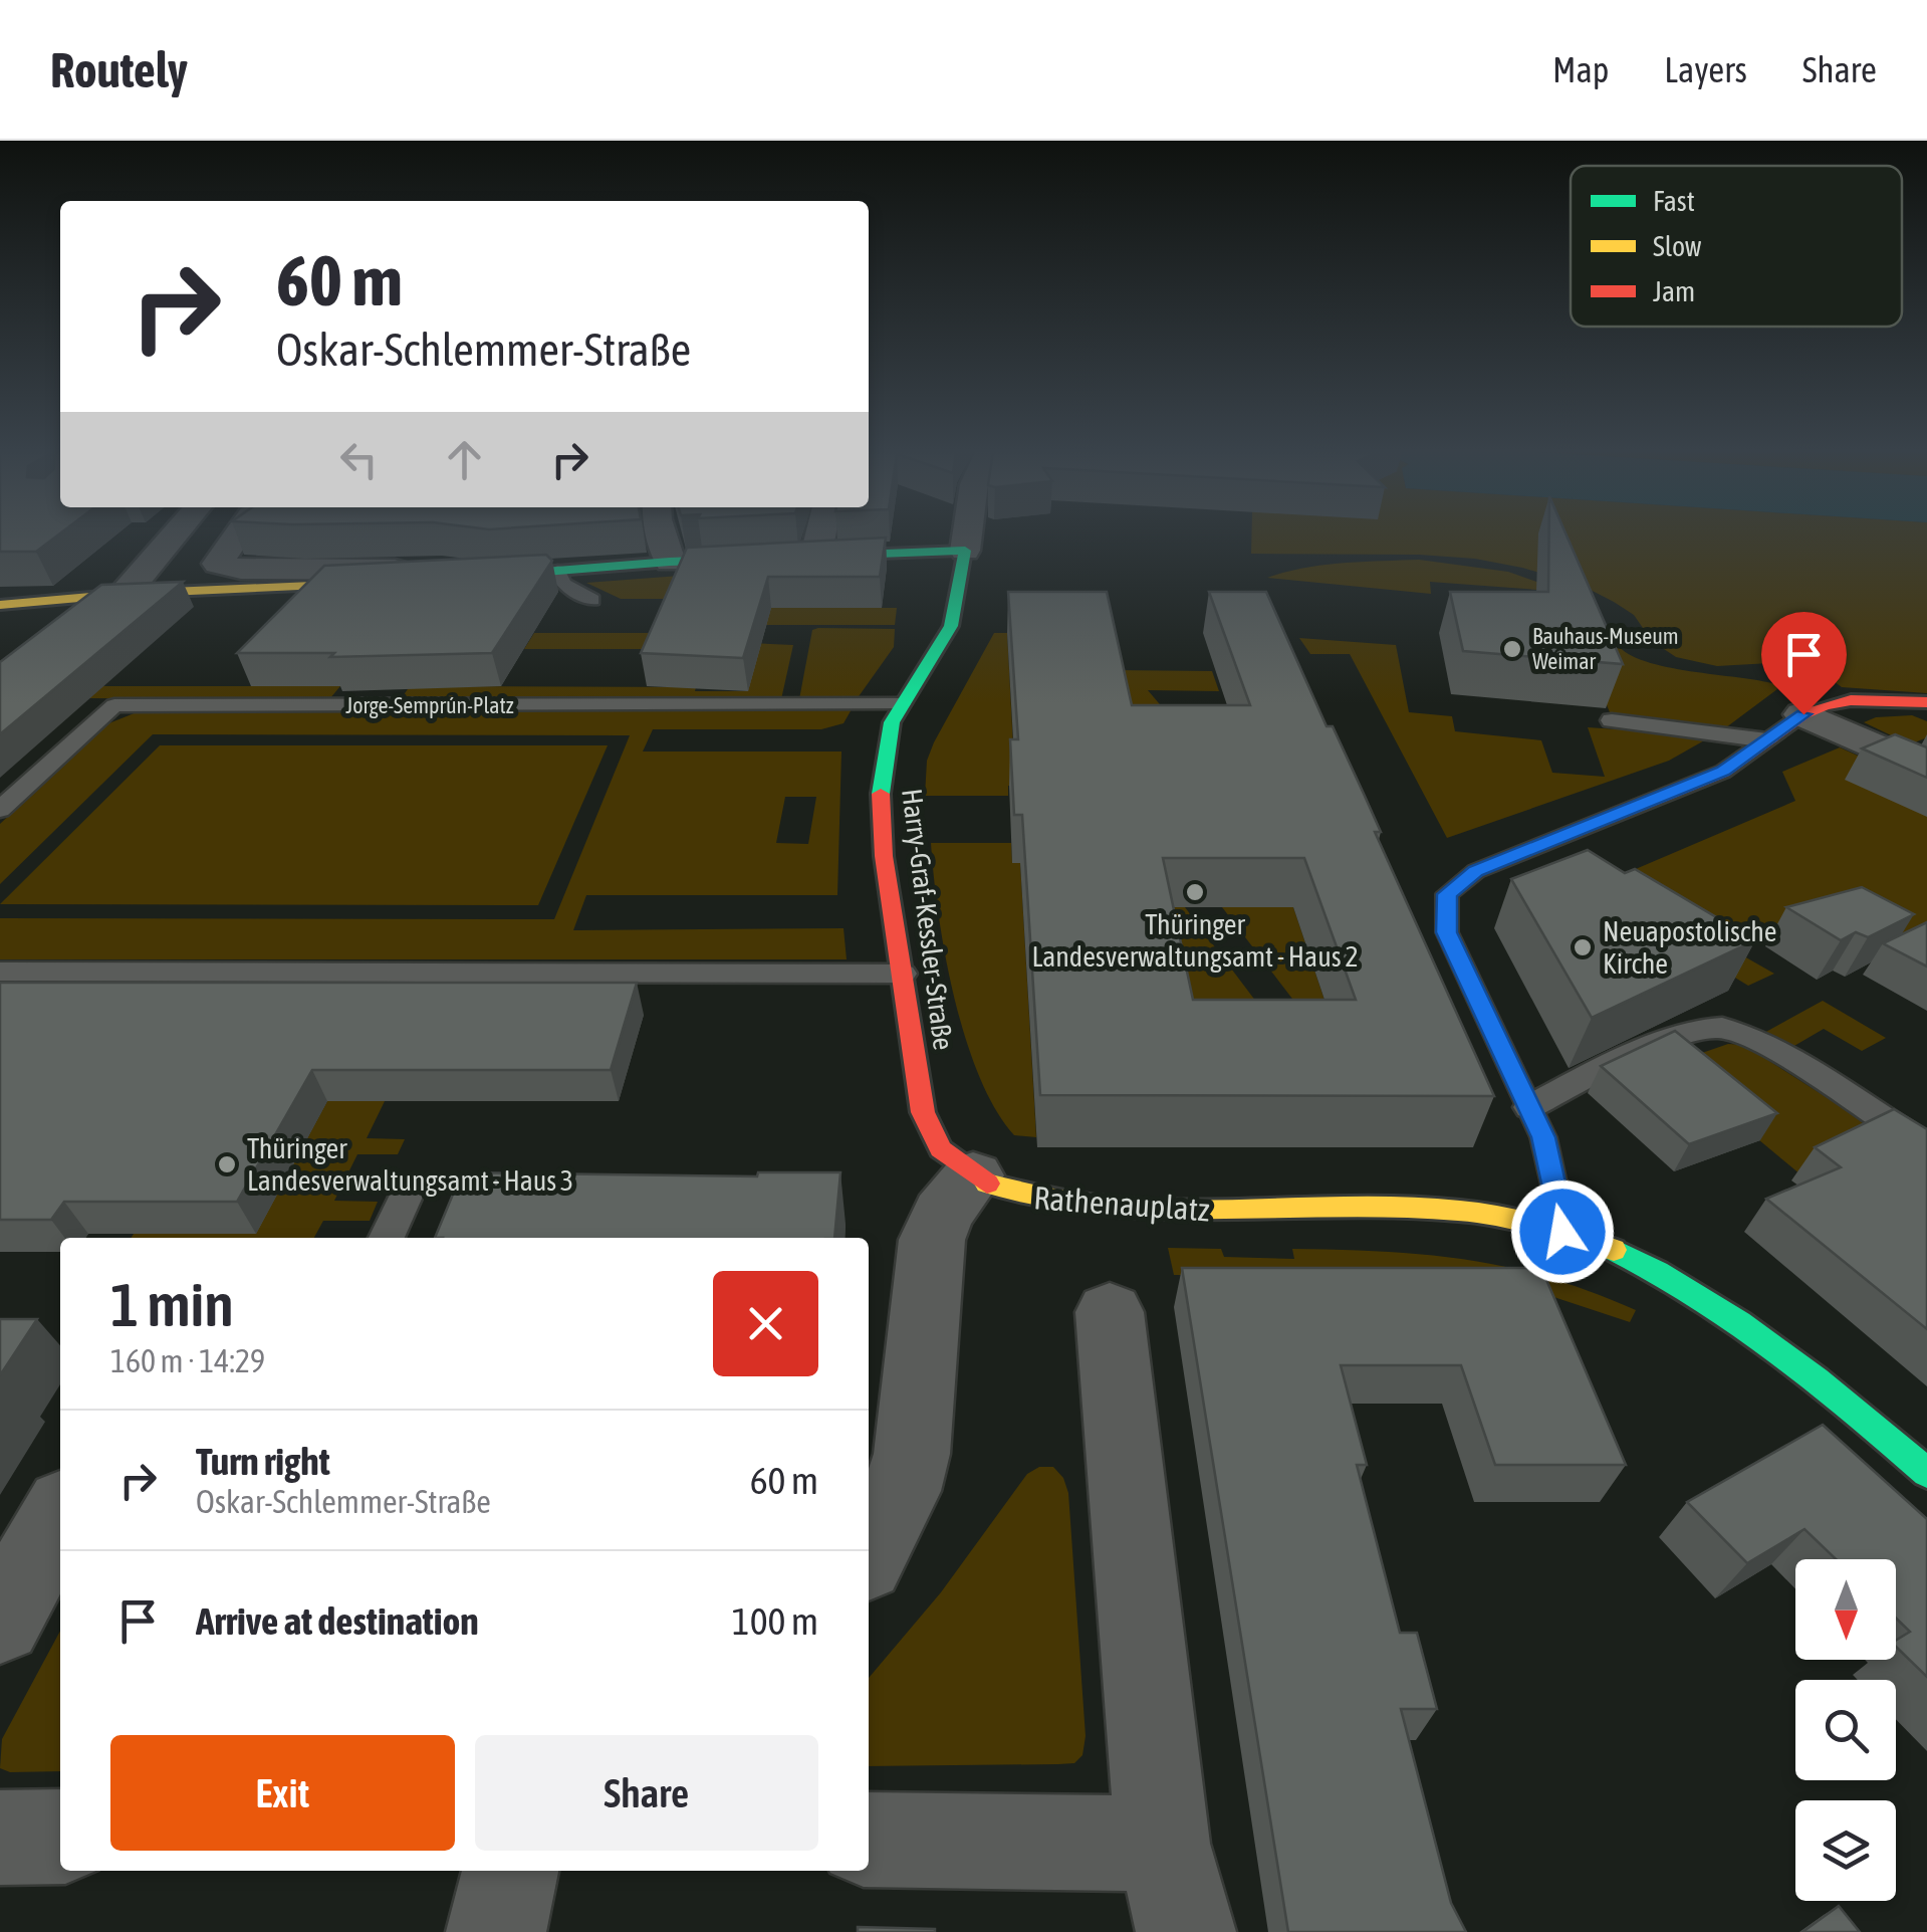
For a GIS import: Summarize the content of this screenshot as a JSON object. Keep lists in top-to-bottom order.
{
  "streets": {
    "street": ["Harry-Graf-Kessler-Straße", "Rathenauplatz"],
    "lane": ["Jorge-Semprún-Platz"]
  },
  "crossings": [
    ["Jorge-Semprún-Platz", "Harry-Graf-Kessler-Straße"],
    ["Harry-Graf-Kessler-Straße", "Rathenauplatz"]
  ],
  "places": [
    "Bauhaus-Museum Weimar",
    "Thüringer Landesverwaltungsamt - Haus 2",
    "Neuapostolische Kirche",
    "Thüringer Landesverwaltungsamt - Haus 3"
  ],
  "legend": ["Fast", "Slow", "Jam"],
  "north": "bottom",
  "page": {
    "header": "Routely",
    "nav": ["Map", "Layers", "Share"],
    "turn": ["60 m", "Oskar-Schlemmer-Straße"],
    "heading": ["1 min", "160 m · 14:29"],
    "list": [
      {
        "name": "Turn right",
        "note": "Oskar-Schlemmer-Straße",
        "value": "60 m"
      },
      {
        "name": "Arrive at destination",
        "value": "100 m"
      }
    ],
    "buttons": ["Exit", "Share"]
  }
}
